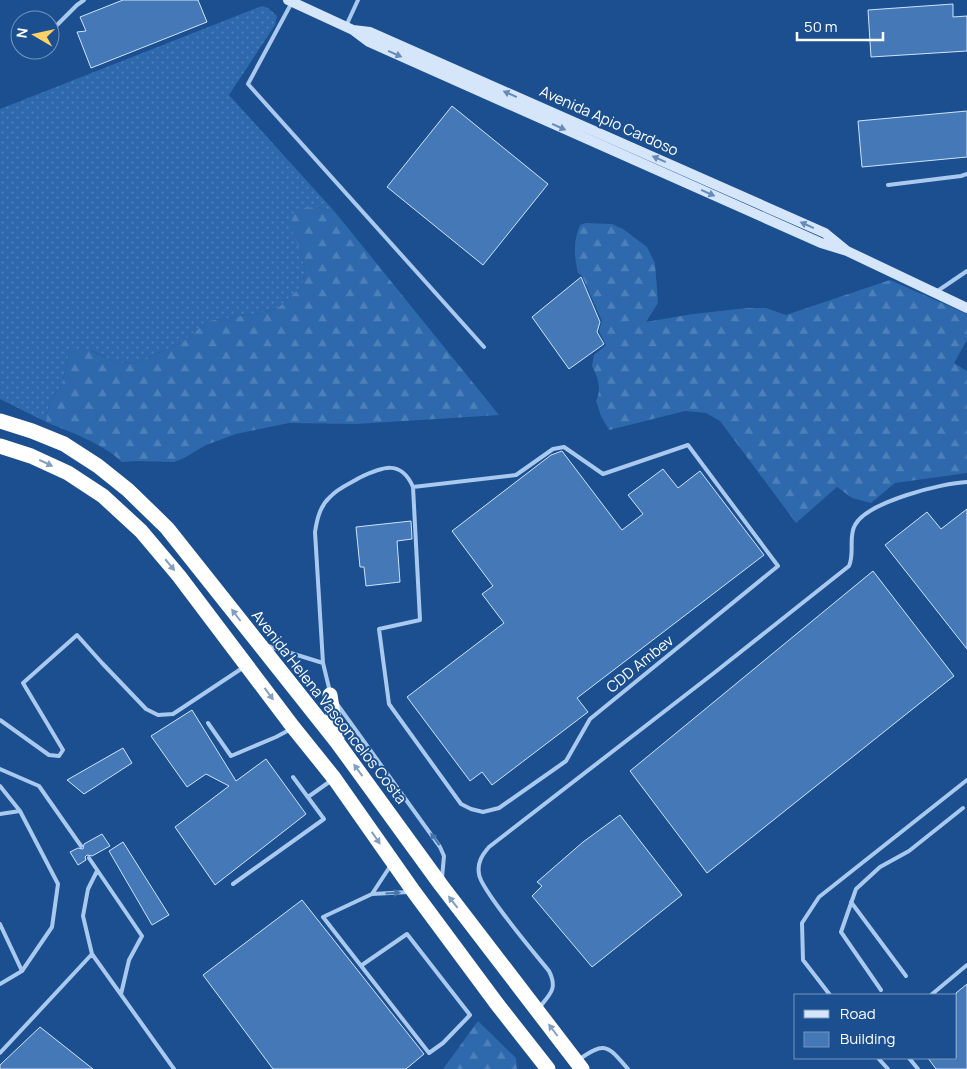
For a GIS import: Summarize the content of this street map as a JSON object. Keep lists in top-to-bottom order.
{
  "streets": {
    "highway": ["Avenida Helena Vasconcelos Costa"],
    "street": ["Avenida Apio Cardoso"],
    "lane": ["CDD Ambev"]
  },
  "legend": ["Road", "Building"],
  "scale_bar": "50 m",
  "north": "left"
}
